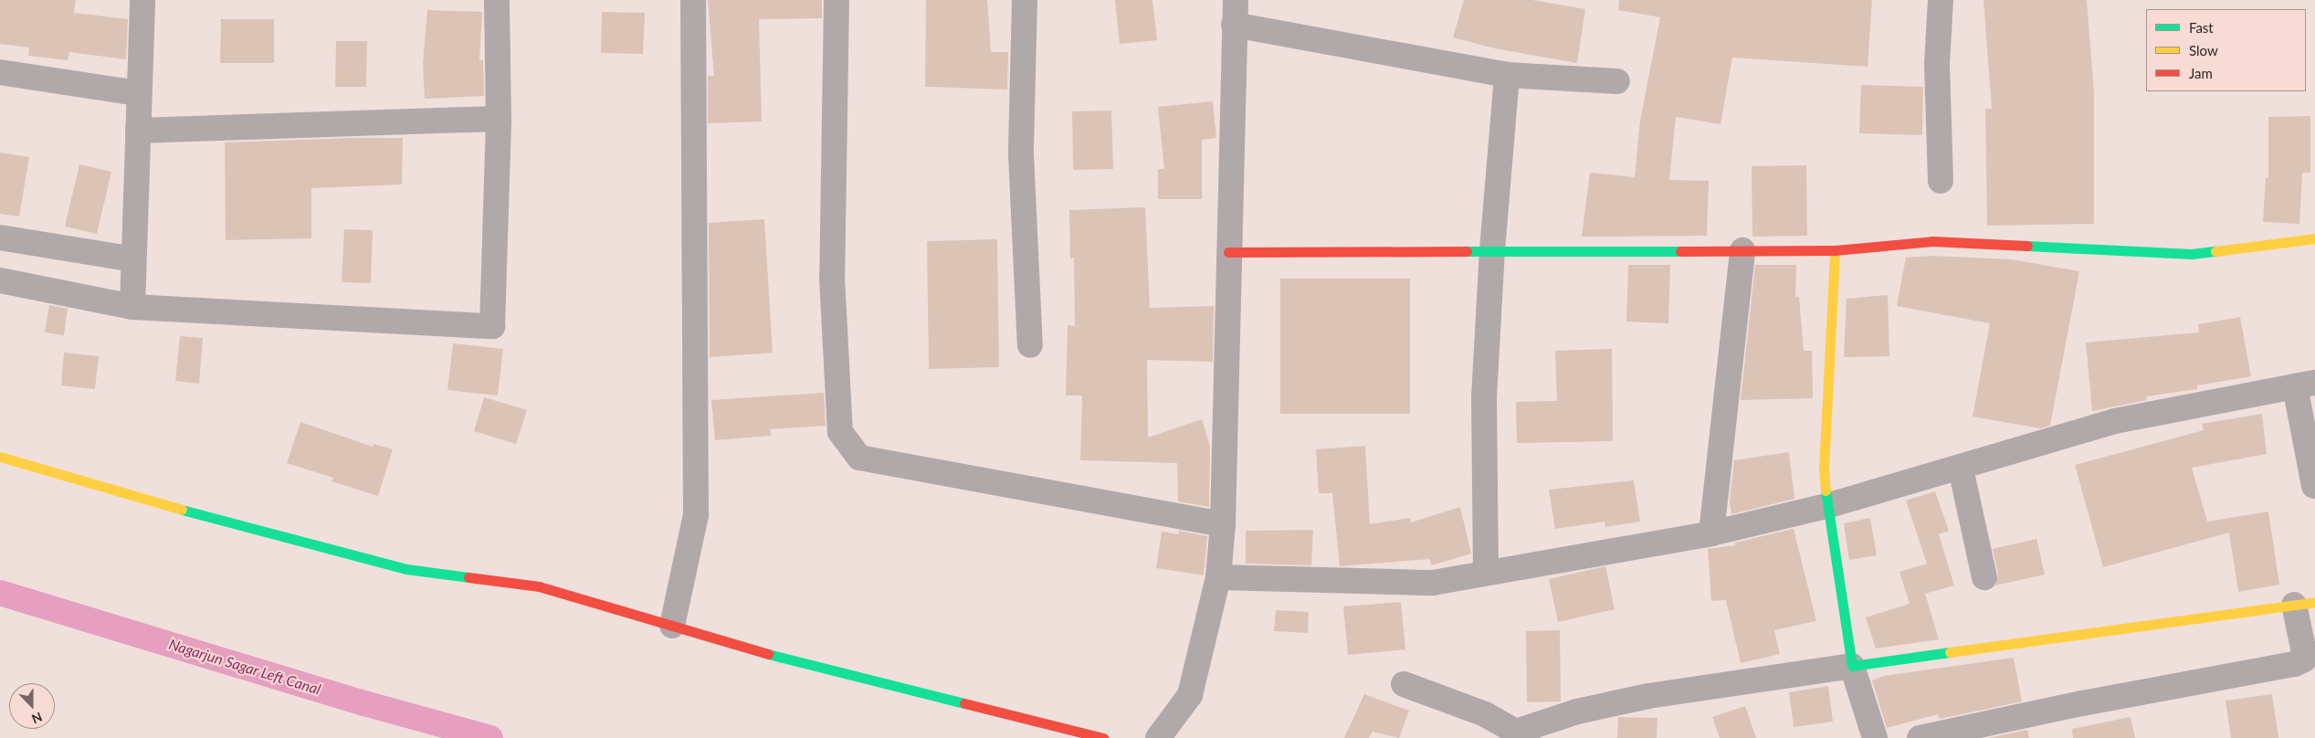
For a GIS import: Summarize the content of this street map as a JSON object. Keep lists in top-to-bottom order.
{
  "water": ["Nagarjun Sagar Left Canal"],
  "legend": ["Fast", "Slow", "Jam"],
  "north": "bottom"
}
